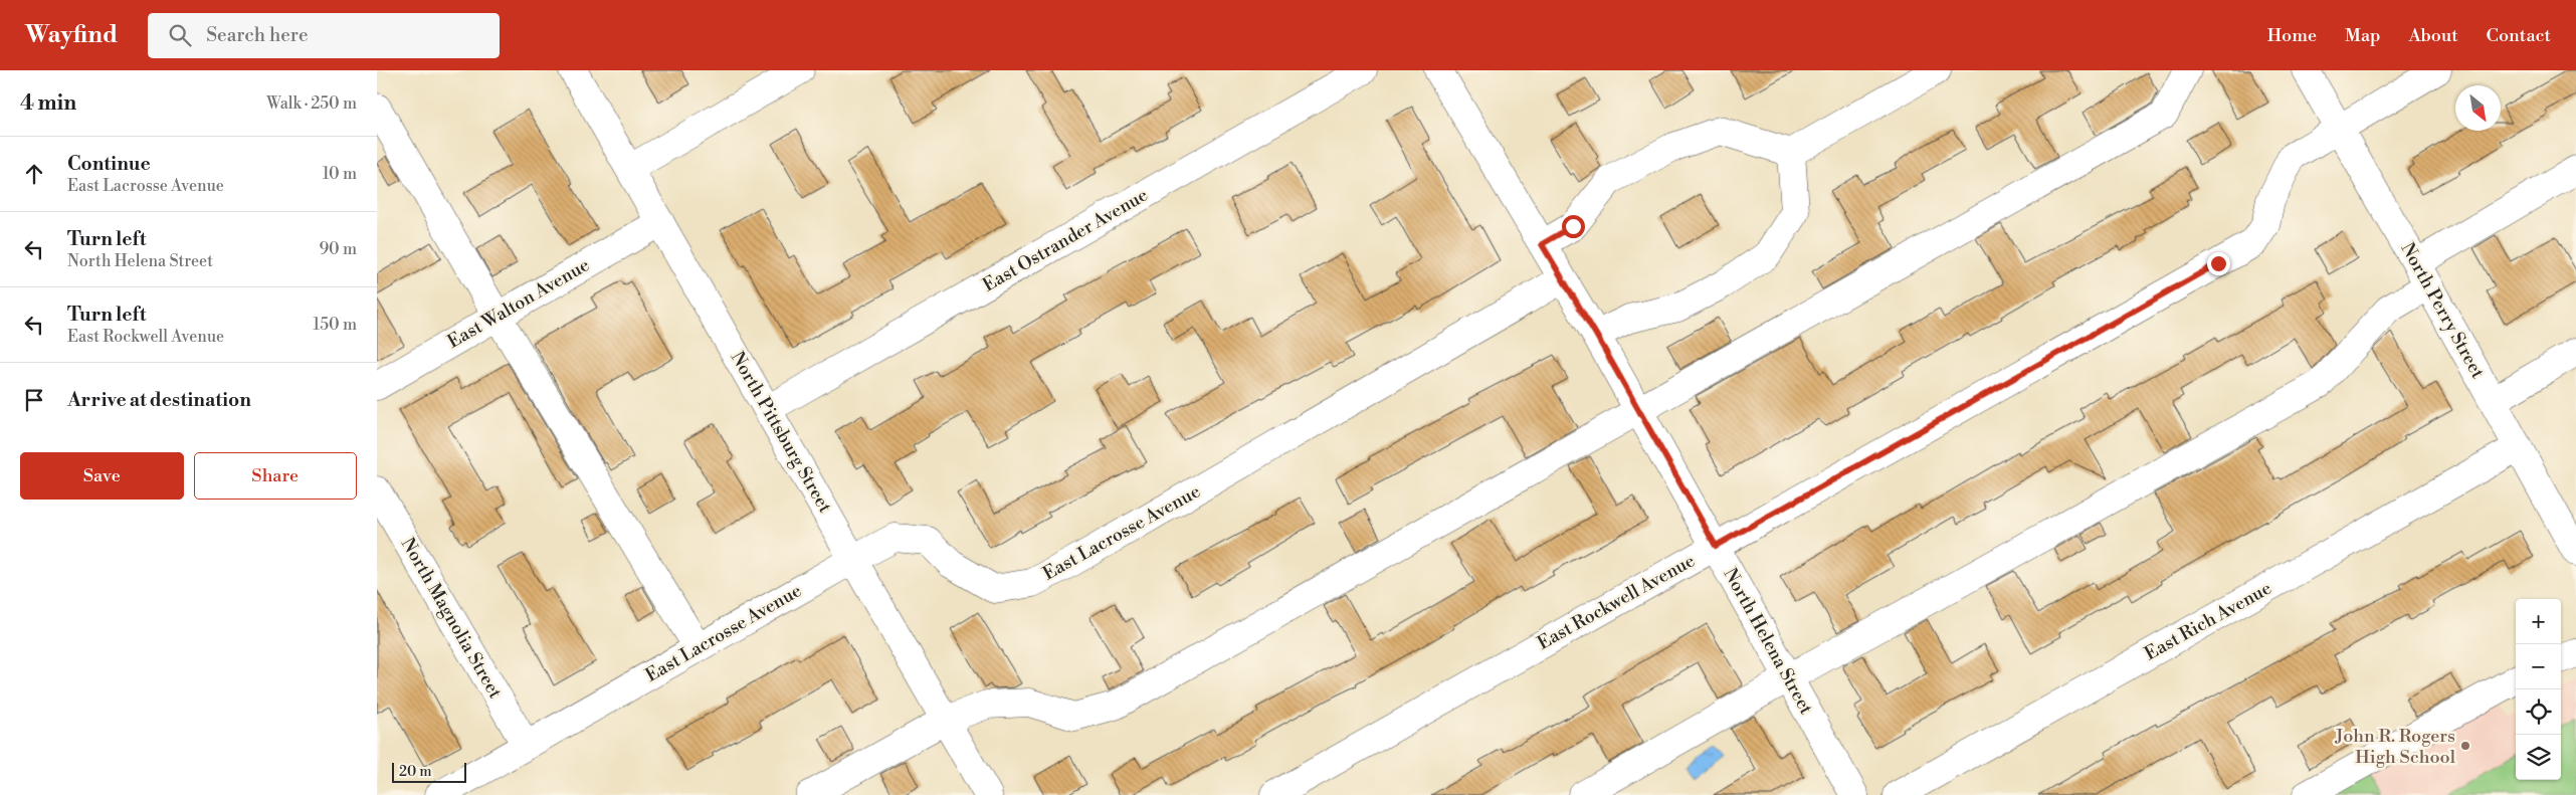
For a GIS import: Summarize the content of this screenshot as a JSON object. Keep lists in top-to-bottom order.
{
  "streets": {
    "street": [
      "East Ostrander Avenue",
      "East Walton Avenue",
      "North Perry Street",
      "North Pittsburg Street",
      "East Lacrosse Avenue",
      "East Rockwell Avenue",
      "North Magnolia Street",
      "East Rich Avenue",
      "North Helena Street"
    ]
  },
  "crossings": [
    ["East Ostrander Avenue", "North Pittsburg Street"],
    ["East Walton Avenue", "North Pittsburg Street"],
    ["North Perry Street", "East Rockwell Avenue"],
    ["North Perry Street", "East Rich Avenue"],
    ["North Pittsburg Street", "East Lacrosse Avenue"],
    ["East Lacrosse Avenue", "North Magnolia Street"],
    ["East Lacrosse Avenue", "North Helena Street"],
    ["East Rockwell Avenue", "North Helena Street"]
  ],
  "places": ["John R. Rogers High School"],
  "scale_bar": "20 m",
  "north": "bottom right",
  "page": {
    "header": "Wayfind",
    "search": "Search here",
    "nav": [
      "Home",
      "Map",
      "About",
      "Contact"
    ],
    "heading": ["4 min", "Walk · 250 m"],
    "list": [
      ["Continue", "East Lacrosse Avenue", "10 m"],
      ["Turn left", "North Helena Street", "90 m"],
      ["Turn left", "East Rockwell Avenue", "150 m"],
      "Arrive at destination"
    ],
    "buttons": ["Save", "Share"],
    "map_buttons": ["+", "−"],
    "scale": "20 m"
  }
}
